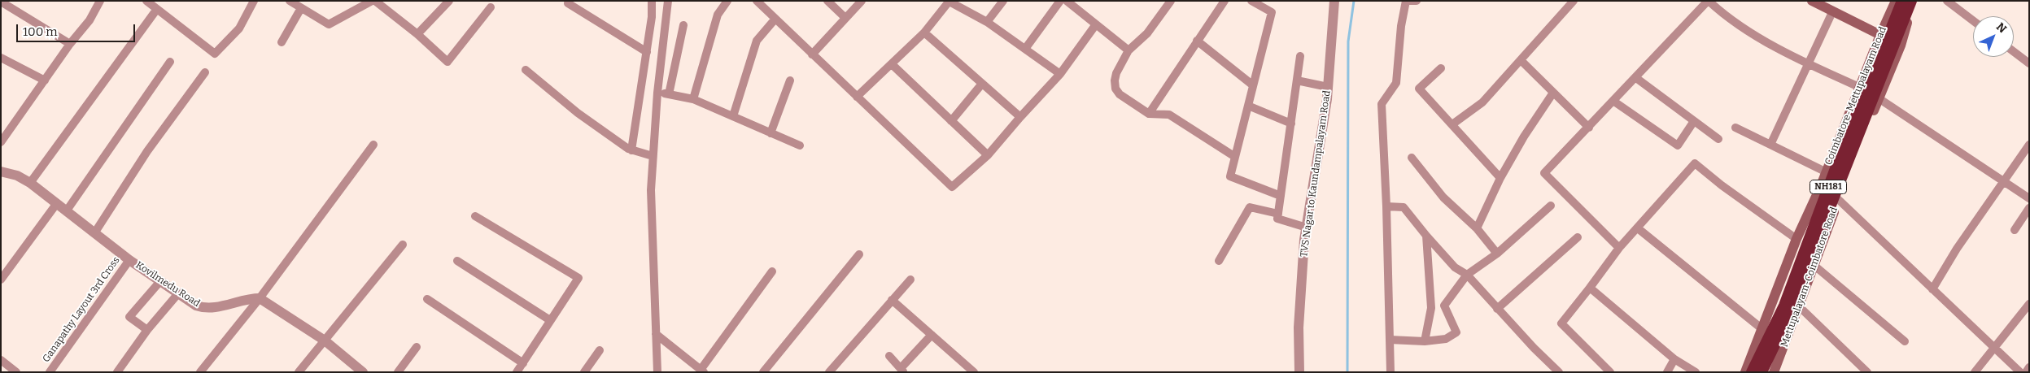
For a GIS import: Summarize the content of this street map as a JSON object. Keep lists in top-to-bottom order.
{
  "streets": {
    "highway": ["NH181"],
    "main road": ["Coimbatore-Mettupalayam Road", "Mettupalayam-Coimbatore Road"],
    "street": ["TVS Nagar to Kaundampalayam Road", "Kovilmedu Road", "Ganapathy Layout 3rd Cross"]
  },
  "crossings": [
    ["Kovilmedu Road", "Ganapathy Layout 3rd Cross"]
  ],
  "scale_bar": "100 m",
  "north": "top right"
}
